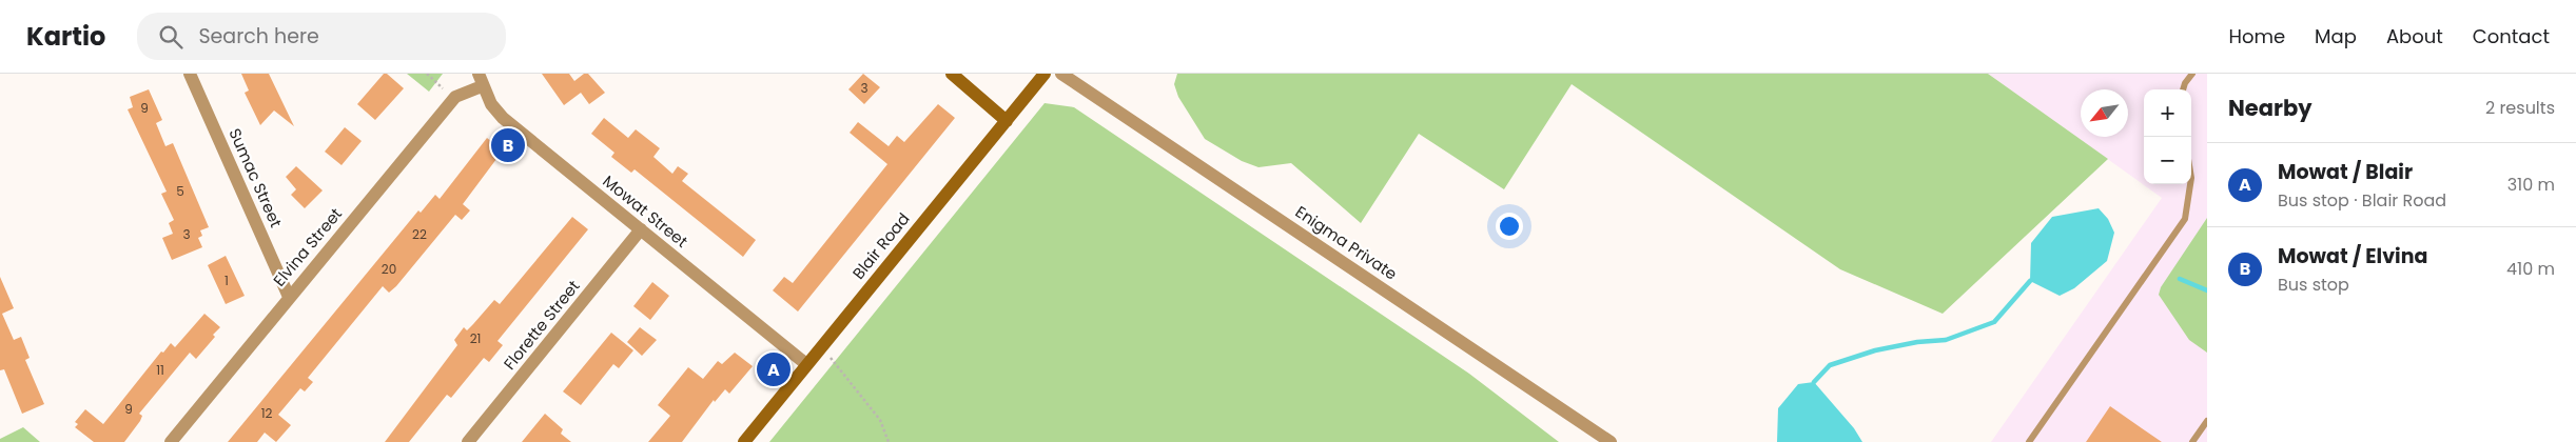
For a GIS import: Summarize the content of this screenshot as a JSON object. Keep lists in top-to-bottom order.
{
  "streets": {
    "main road": ["Blair Road"],
    "street": [
      "Sumac Street",
      "Mowat Street",
      "Enigma Private",
      "Elvina Street",
      "Florette Street"
    ]
  },
  "crossings": [
    ["Sumac Street", "Elvina Street"],
    ["Mowat Street", "Blair Road"],
    ["Mowat Street", "Elvina Street"],
    ["Mowat Street", "Florette Street"]
  ],
  "house_numbers": [
    "3",
    "9",
    "5",
    "3",
    "22",
    "20",
    "1",
    "21",
    "11",
    "9",
    "12"
  ],
  "north": "bottom left",
  "page": {
    "header": "Kartio",
    "search": "Search here",
    "nav": [
      "Home",
      "Map",
      "About",
      "Contact"
    ],
    "heading": ["Nearby", "2 results"],
    "map_buttons": ["+", "−"],
    "pins": ["B", "A"],
    "list": [
      {
        "mark": "A",
        "name": "Mowat / Blair",
        "note": "Bus stop · Blair Road",
        "value": "310 m"
      },
      {
        "mark": "B",
        "name": "Mowat / Elvina",
        "note": "Bus stop",
        "value": "410 m"
      }
    ]
  }
}
